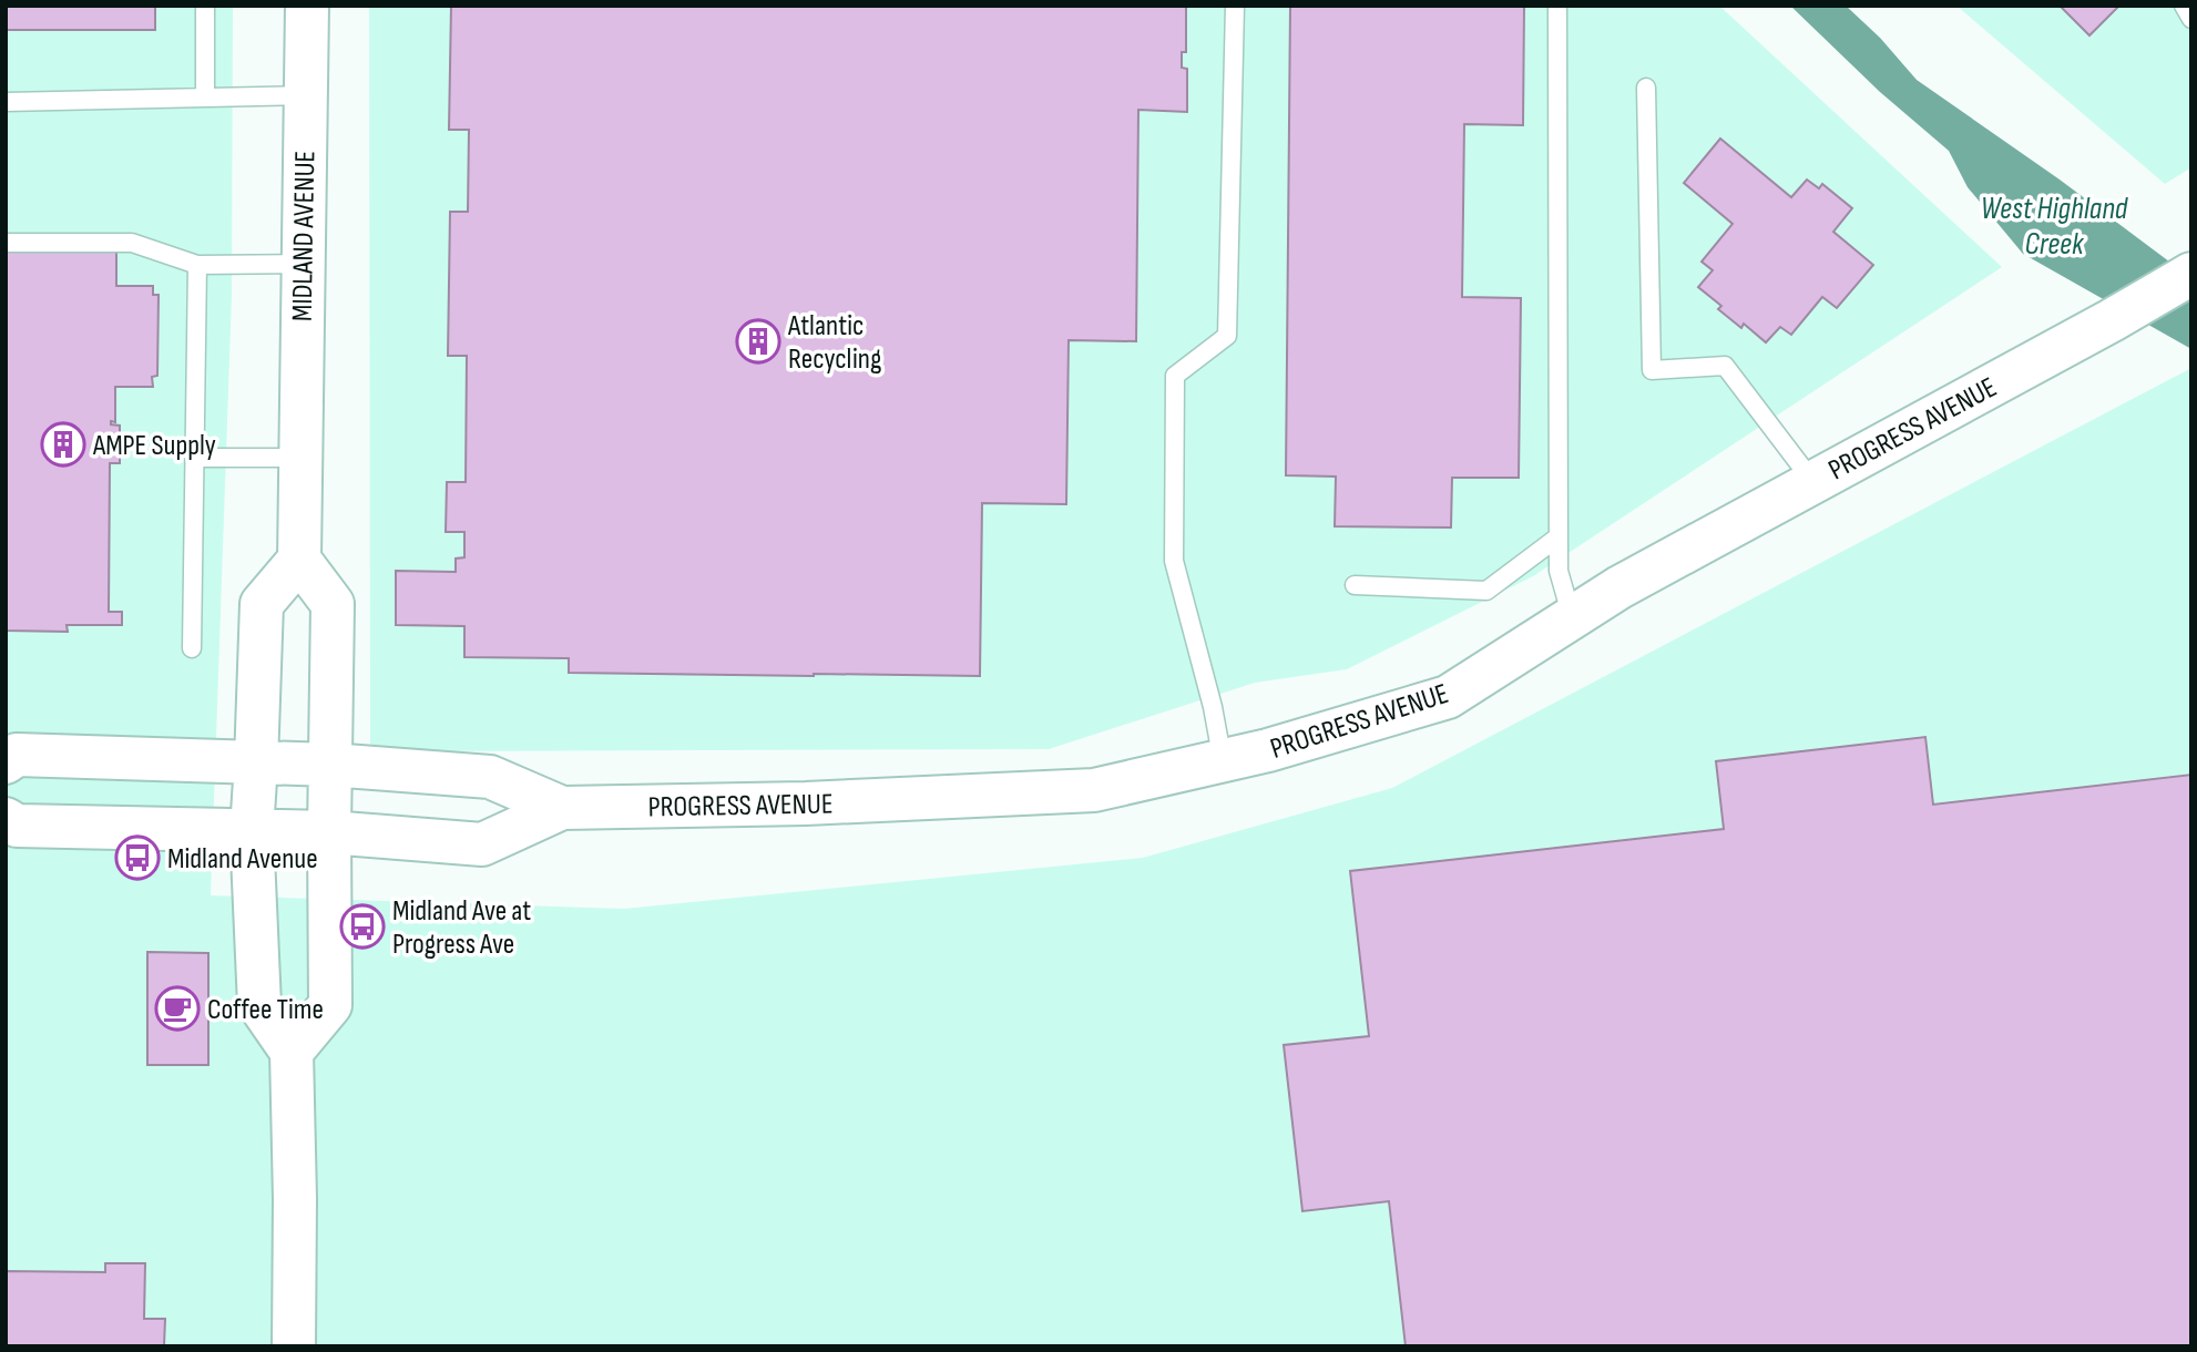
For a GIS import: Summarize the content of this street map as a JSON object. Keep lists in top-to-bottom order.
{
  "streets": {
    "main road": ["MIDLAND AVENUE", "PROGRESS AVENUE"]
  },
  "water": ["West Highland Creek"],
  "places": {
    "building": ["Atlantic Recycling", "AMPE Supply"],
    "bus stop": ["Midland Avenue", "Midland Ave at Progress Ave"],
    "cafe": ["Coffee Time"]
  }
}
